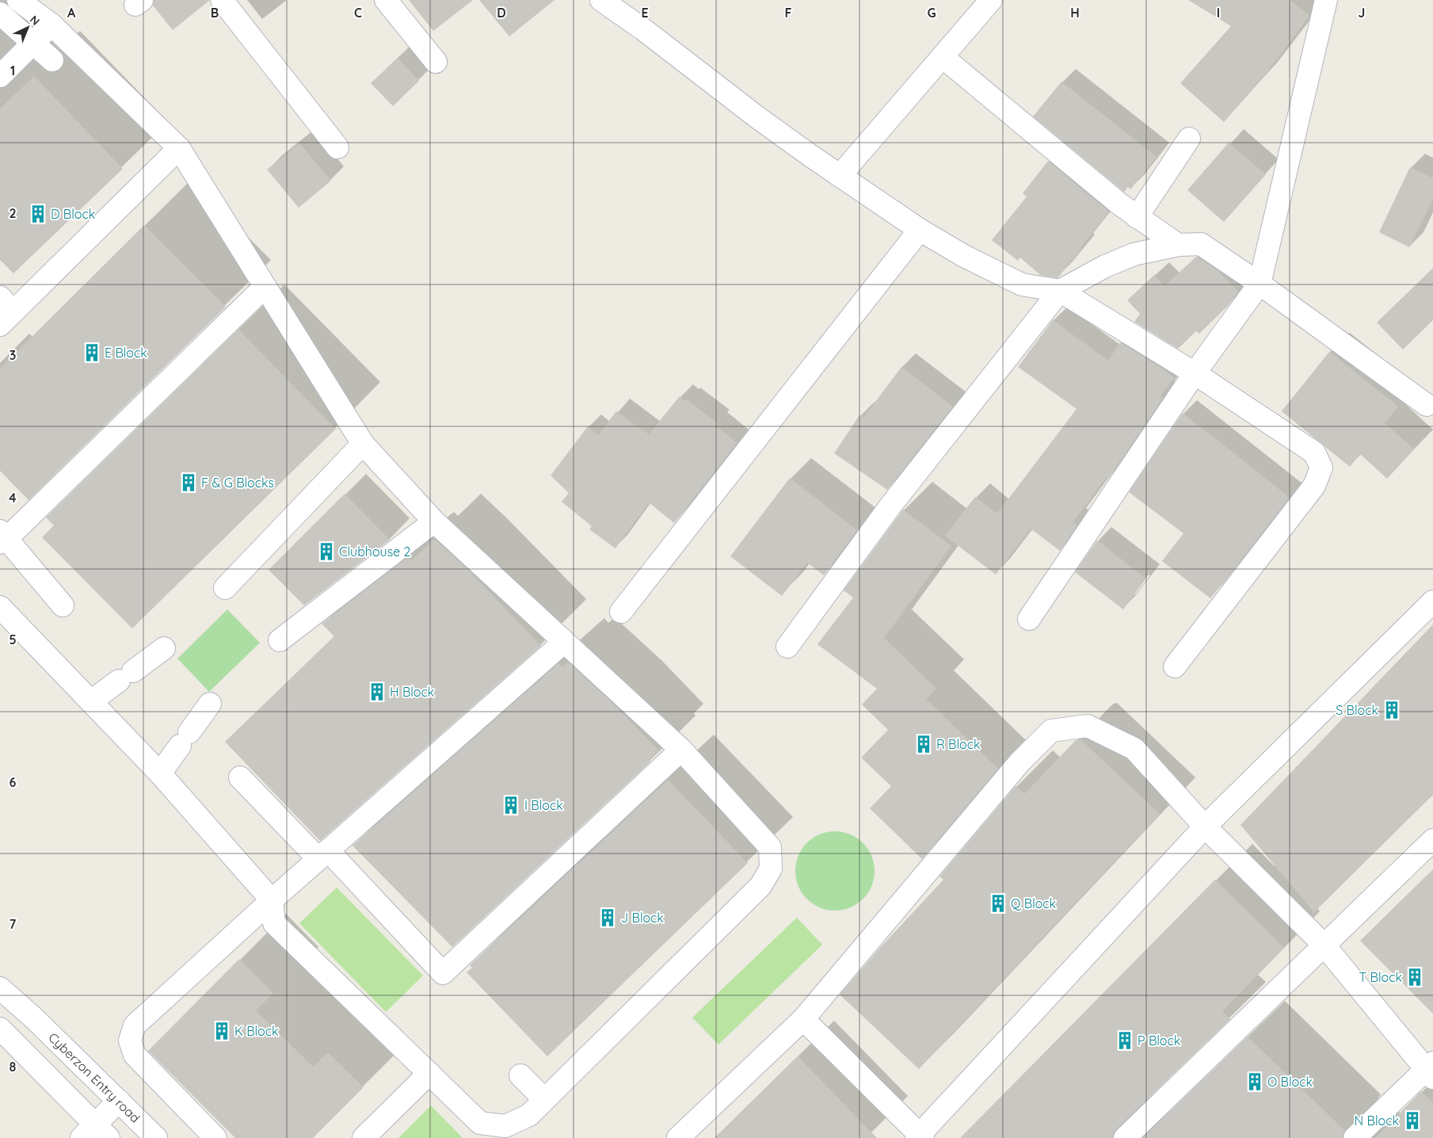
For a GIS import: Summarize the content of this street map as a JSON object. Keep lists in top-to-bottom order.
{
  "streets": {
    "street": ["Cyberzon Entry road"]
  },
  "places": {
    "building": [
      "D Block",
      "E Block",
      "F & G Blocks",
      "Clubhouse 2",
      "H Block",
      "S Block",
      "R Block",
      "I Block",
      "Q Block",
      "J Block",
      "T Block",
      "K Block",
      "P Block",
      "O Block",
      "N Block"
    ]
  },
  "north": "top right",
  "grid": {
    "columns": [
      "A",
      "B",
      "C",
      "D",
      "E",
      "F",
      "G",
      "H",
      "I",
      "J"
    ],
    "rows": [
      "1",
      "2",
      "3",
      "4",
      "5",
      "6",
      "7",
      "8"
    ]
  }
}
